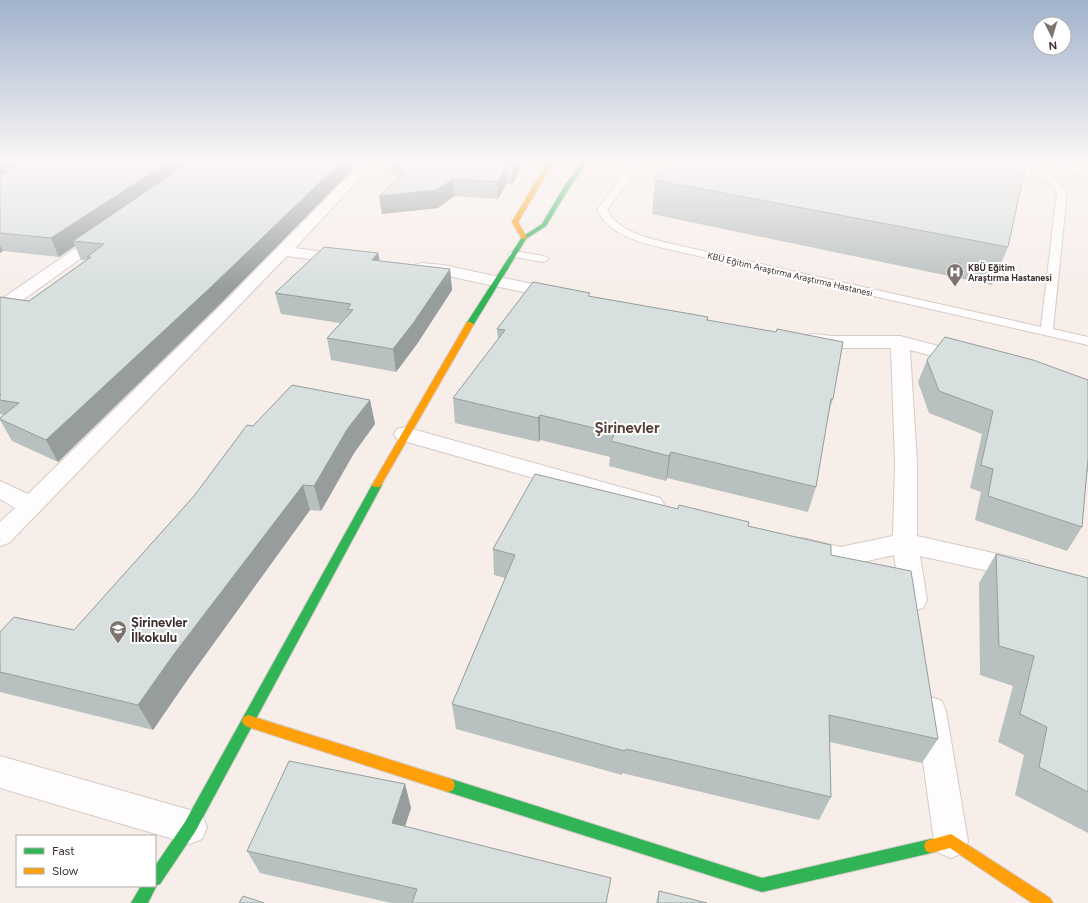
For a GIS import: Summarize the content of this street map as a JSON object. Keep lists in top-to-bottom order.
{
  "streets": {
    "lane": ["KBÜ Eğitim Araştırma Araştırma Hastanesi"]
  },
  "districts": ["Şirinevler"],
  "places": {
    "hospital": ["KBÜ Eğitim Araştırma Hastanesi"],
    "school or university": ["Şirinevler İlkokulu"]
  },
  "legend": ["Fast", "Slow"],
  "north": "bottom"
}
